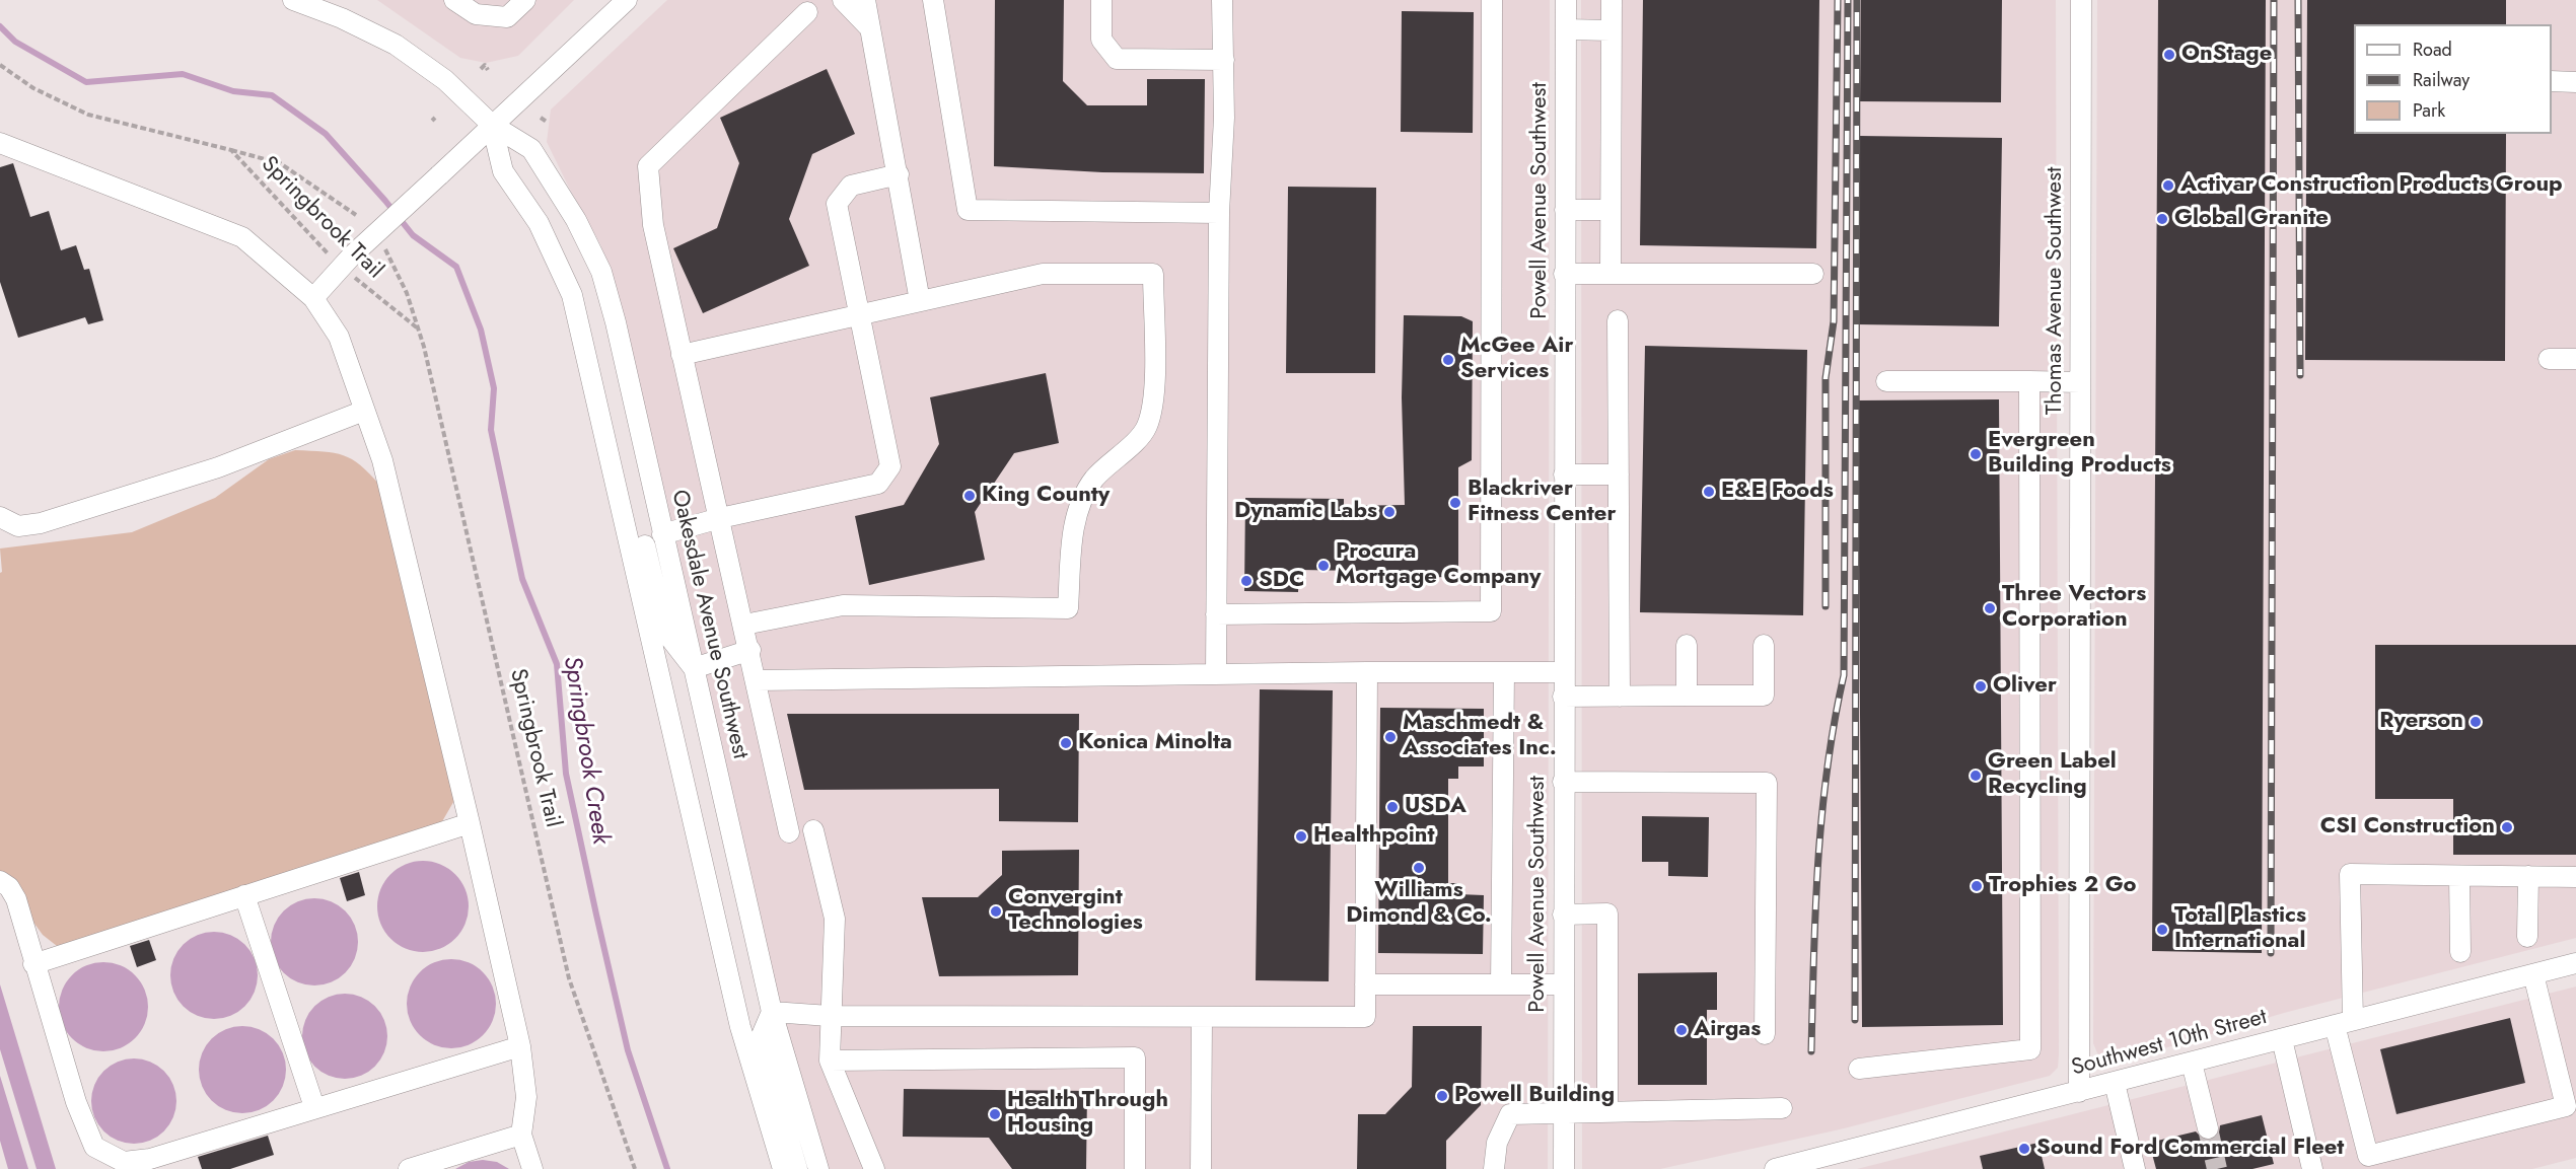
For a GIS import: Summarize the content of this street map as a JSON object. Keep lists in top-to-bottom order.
{
  "streets": {
    "street": [
      "Powell Avenue Southwest",
      "Thomas Avenue Southwest",
      "Oakesdale Avenue Southwest",
      "Southwest 10th Street"
    ],
    "path": ["Springbrook Trail"]
  },
  "crossings": [
    ["Thomas Avenue Southwest", "Southwest 10th Street"]
  ],
  "water": ["Springbrook Creek"],
  "places": [
    "OnStage",
    "Activar Construction Products Group",
    "Global Granite",
    "McGee Air Services",
    "Evergreen Building Products",
    "E&E Foods",
    "King County",
    "Blackriver Fitness Center",
    "Dynamic Labs",
    "Procura Mortgage Company",
    "SDC",
    "Three Vectors Corporation",
    "Oliver",
    "Ryerson",
    "Maschmedt & Associates Inc.",
    "Konica Minolta",
    "Green Label Recycling",
    "USDA",
    "CSI Construction",
    "Healthpoint",
    "Williams Dimond & Co.",
    "Trophies 2 Go",
    "Convergint Technologies",
    "Total Plastics International",
    "Airgas",
    "Powell Building",
    "Health Through Housing",
    "Sound Ford Commercial Fleet"
  ],
  "legend": ["Road", "Railway", "Park"]
}
